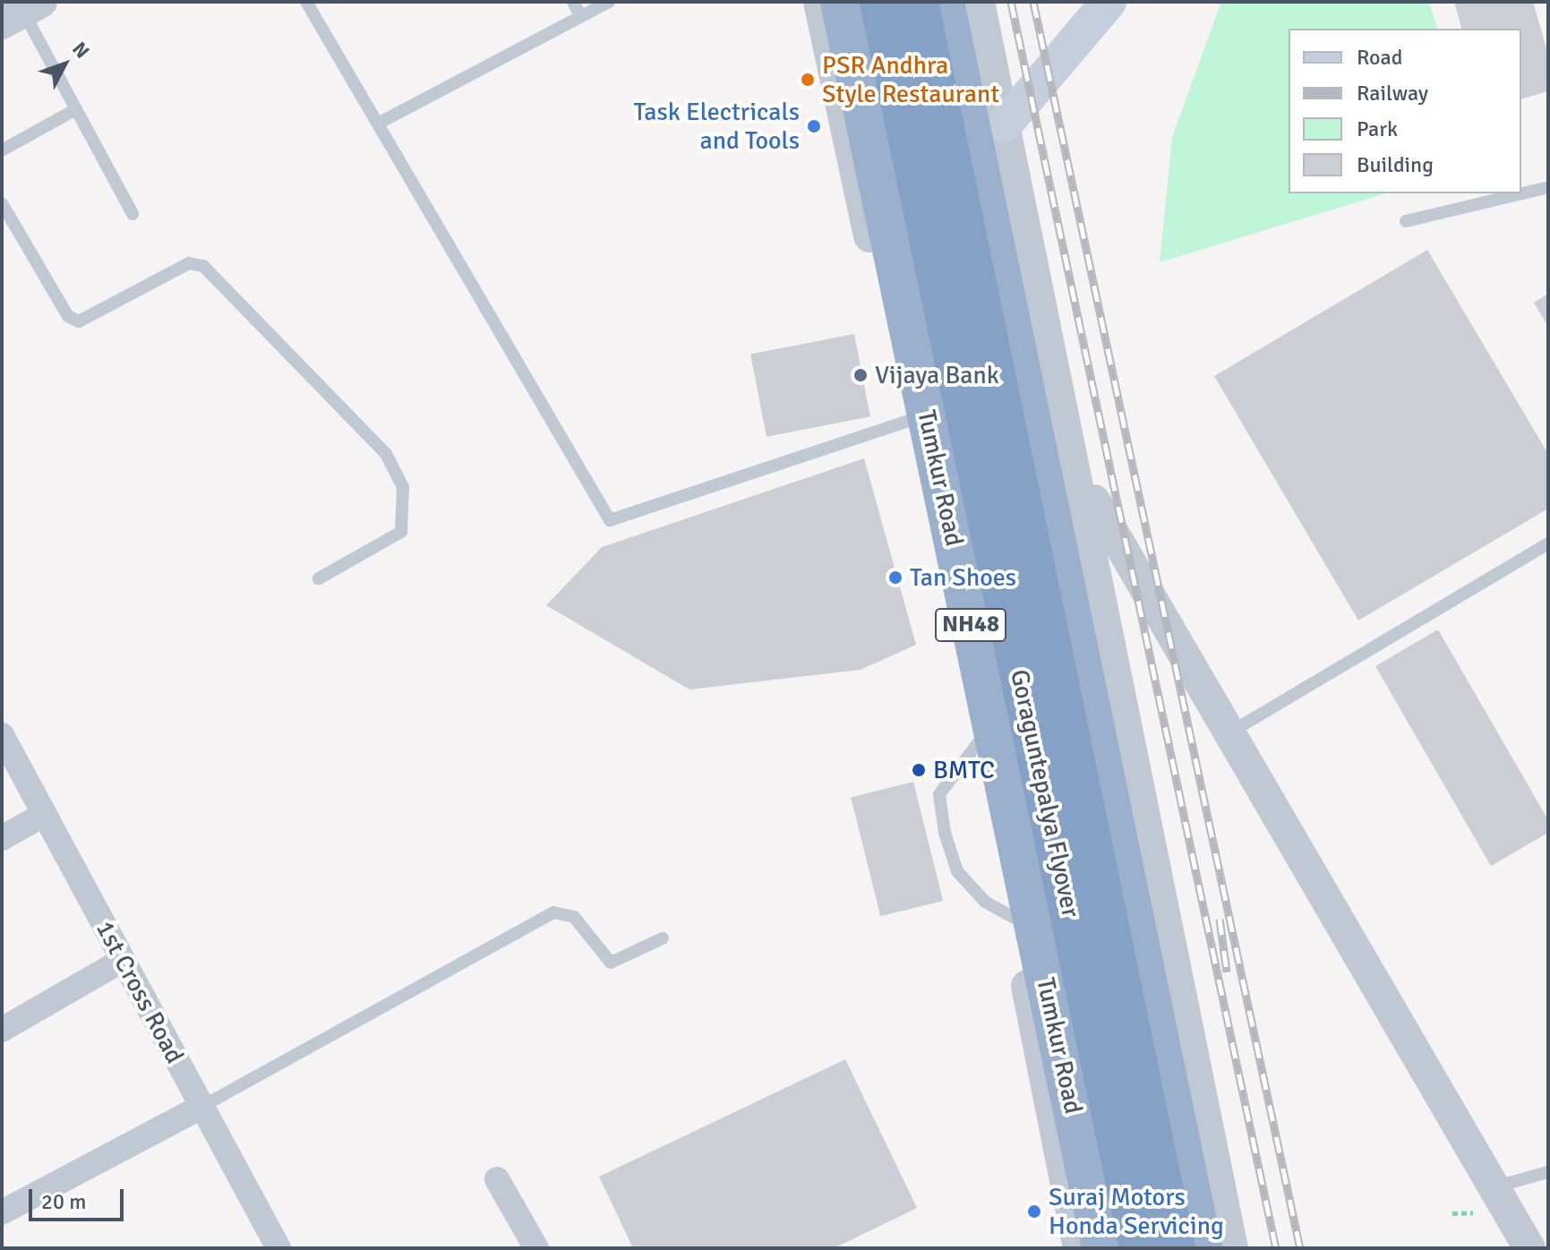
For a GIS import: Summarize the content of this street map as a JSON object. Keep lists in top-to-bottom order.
{
  "streets": {
    "highway": ["Tumkur Road", "NH48", "Goraguntepalya Flyover"],
    "street": ["1st Cross Road"]
  },
  "places": [
    "PSR Andhra Style Restaurant",
    "Task Electricals and Tools",
    "Vijaya Bank",
    "Tan Shoes",
    "BMTC",
    "Suraj Motors Honda Servicing"
  ],
  "legend": [
    "Road",
    "Railway",
    "Park",
    "Building"
  ],
  "scale_bar": "20 m",
  "north": "top right"
}
